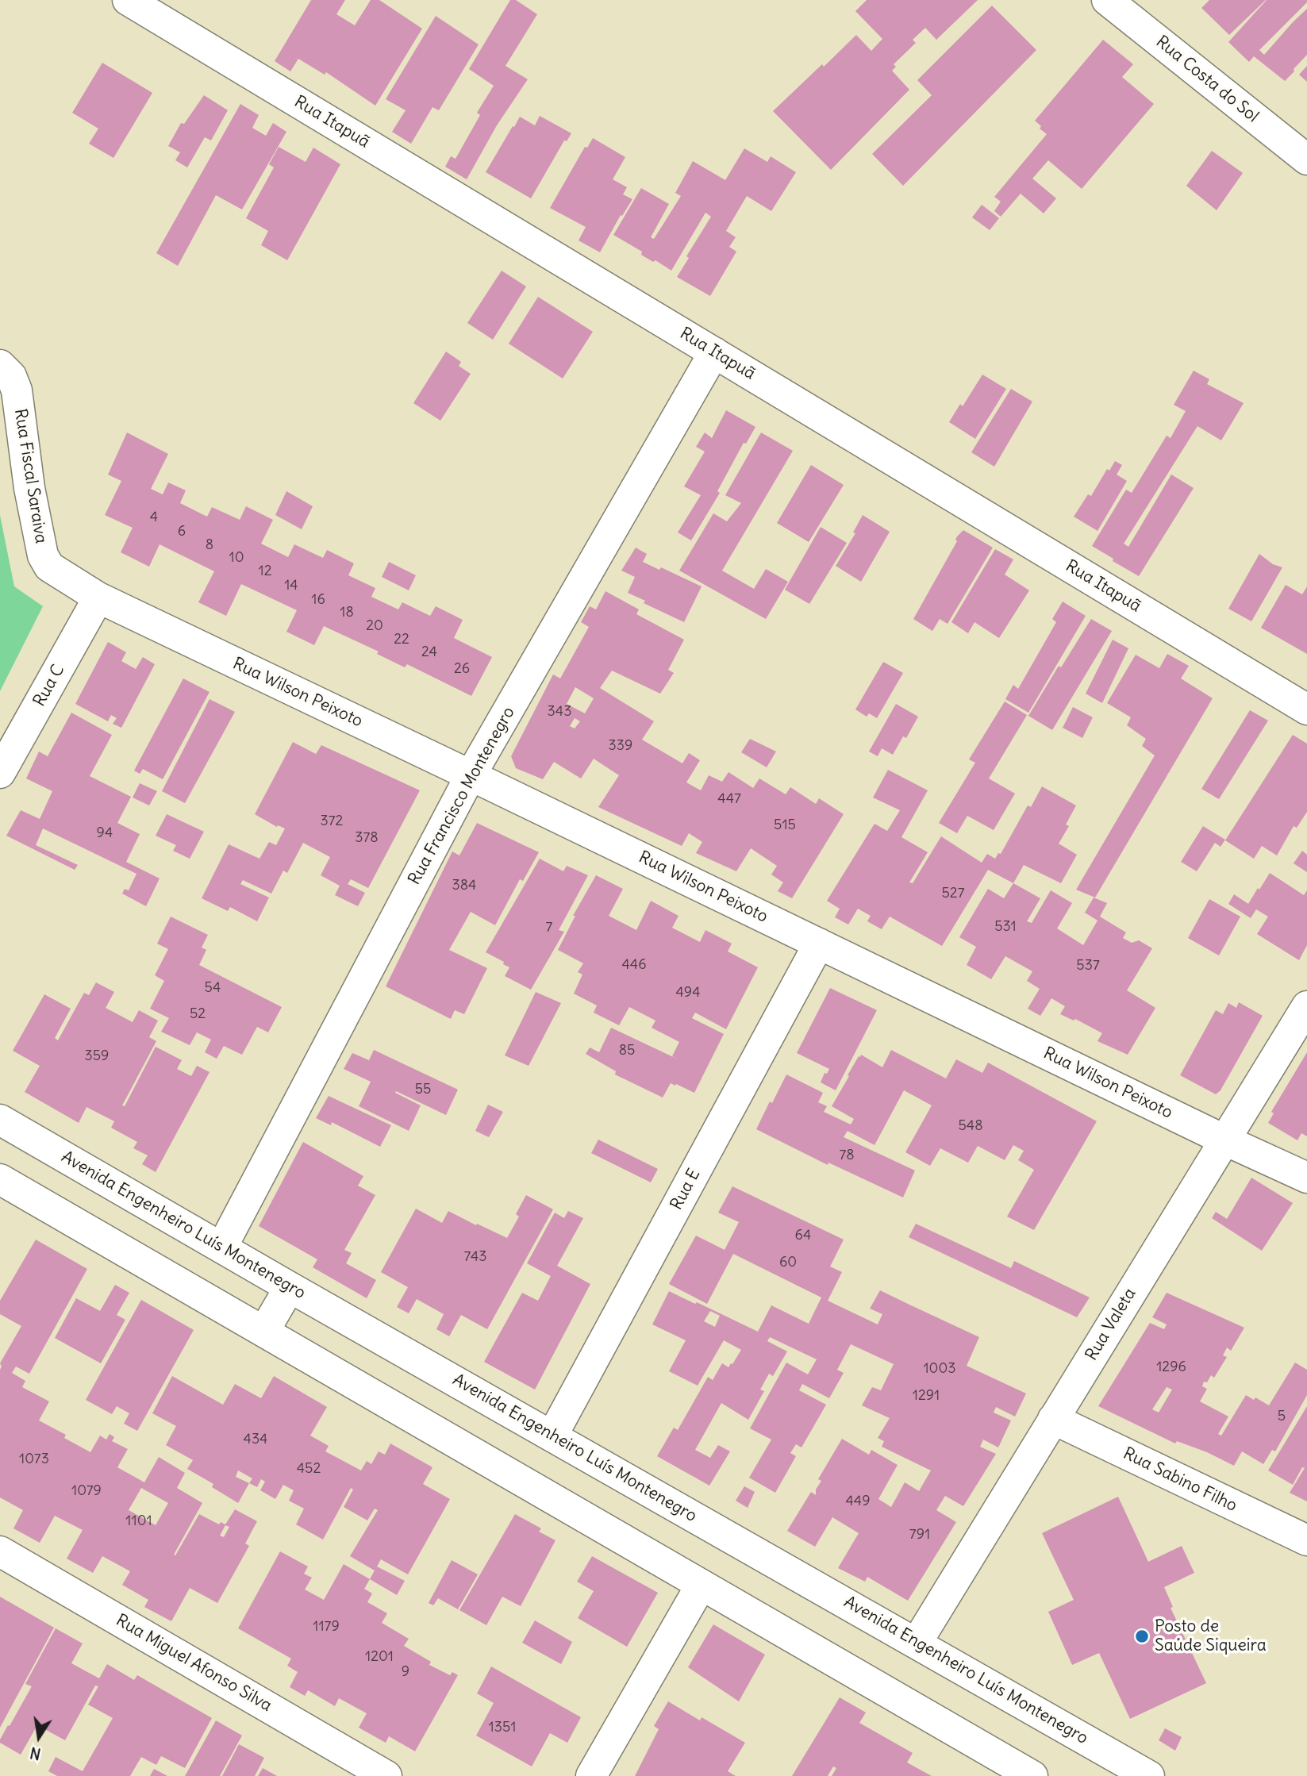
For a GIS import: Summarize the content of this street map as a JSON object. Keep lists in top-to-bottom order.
{
  "streets": {
    "street": [
      "Rua Costa do Sol",
      "Rua Itapuã",
      "Rua Fiscal Saraiva",
      "Rua C",
      "Rua Wilson Peixoto",
      "Rua Francisco Montenegro",
      "Rua E",
      "Avenida Engenheiro Luís Montenegro",
      "Rua Valeta",
      "Rua Sabino Filho",
      "Rua Miguel Afonso Silva"
    ]
  },
  "crossings": [
    ["Rua Itapuã", "Rua Francisco Montenegro"],
    ["Rua Fiscal Saraiva", "Rua C"],
    ["Rua Fiscal Saraiva", "Rua Wilson Peixoto"],
    ["Rua C", "Rua Wilson Peixoto"],
    ["Rua Wilson Peixoto", "Rua Francisco Montenegro"],
    ["Rua Wilson Peixoto", "Rua E"],
    ["Rua Wilson Peixoto", "Rua Valeta"],
    ["Rua Francisco Montenegro", "Avenida Engenheiro Luís Montenegro"],
    ["Rua E", "Avenida Engenheiro Luís Montenegro"],
    ["Avenida Engenheiro Luís Montenegro", "Rua Valeta"],
    ["Rua Valeta", "Rua Sabino Filho"]
  ],
  "places": ["Posto de Saúde Siqueira"],
  "house_numbers": [
    "4",
    "6",
    "8",
    "10",
    "12",
    "14",
    "16",
    "18",
    "20",
    "22",
    "24",
    "26",
    "343",
    "339",
    "447",
    "372",
    "515",
    "94",
    "378",
    "384",
    "527",
    "531",
    "7",
    "446",
    "537",
    "54",
    "494",
    "52",
    "85",
    "359",
    "55",
    "548",
    "78",
    "64",
    "743",
    "60",
    "1296",
    "1003",
    "1291",
    "5",
    "434",
    "1073",
    "452",
    "1079",
    "449",
    "1101",
    "791",
    "1179",
    "1201",
    "9",
    "1351"
  ],
  "north": "bottom"
}
